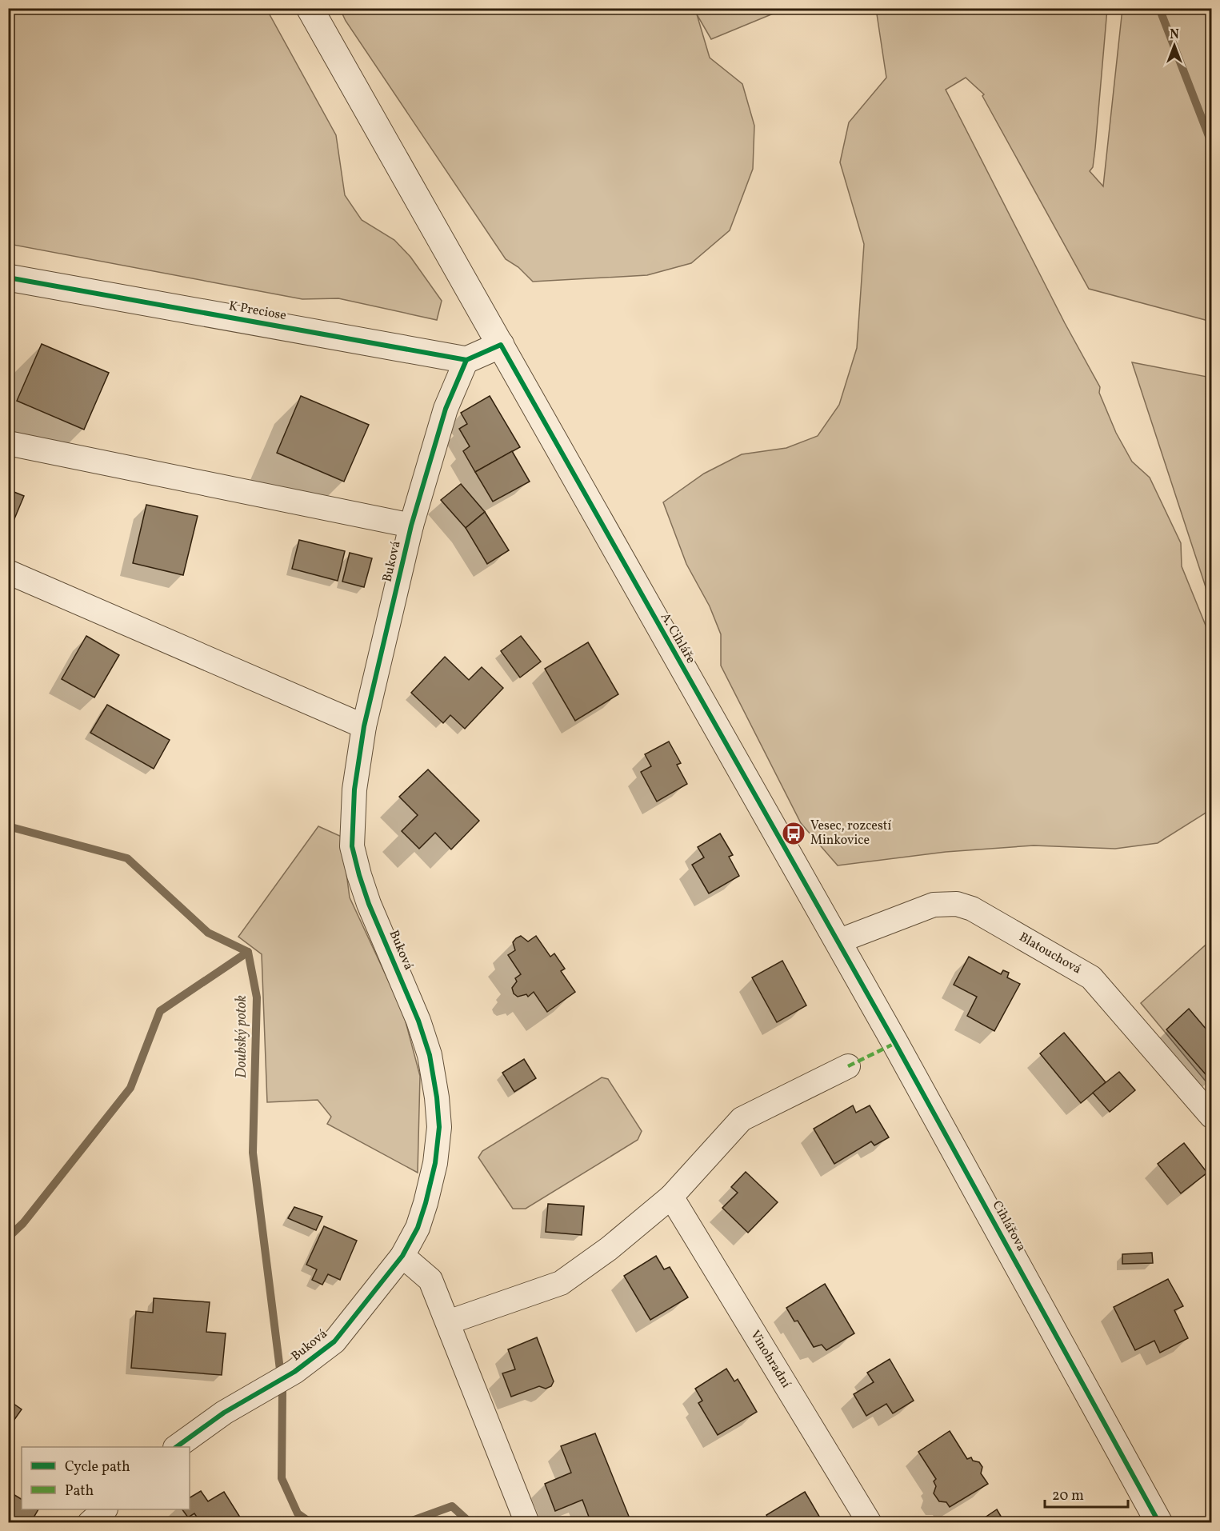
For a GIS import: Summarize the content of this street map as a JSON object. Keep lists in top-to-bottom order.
{
  "streets": {
    "street": [
      "K Preciose",
      "Buková",
      "A. Cihláře",
      "Blatouchová",
      "Cihlářova",
      "Vinohradní"
    ]
  },
  "crossings": [
    ["K Preciose", "Buková"],
    ["A. Cihláře", "Blatouchová"],
    ["A. Cihláře", "Cihlářova"],
    ["Blatouchová", "Cihlářova"]
  ],
  "water": ["Doubský potok"],
  "places": {
    "bus stop": ["Vesec, rozcestí Minkovice"]
  },
  "legend": ["Cycle path", "Path"],
  "scale_bar": "20 m",
  "north": "top"
}
